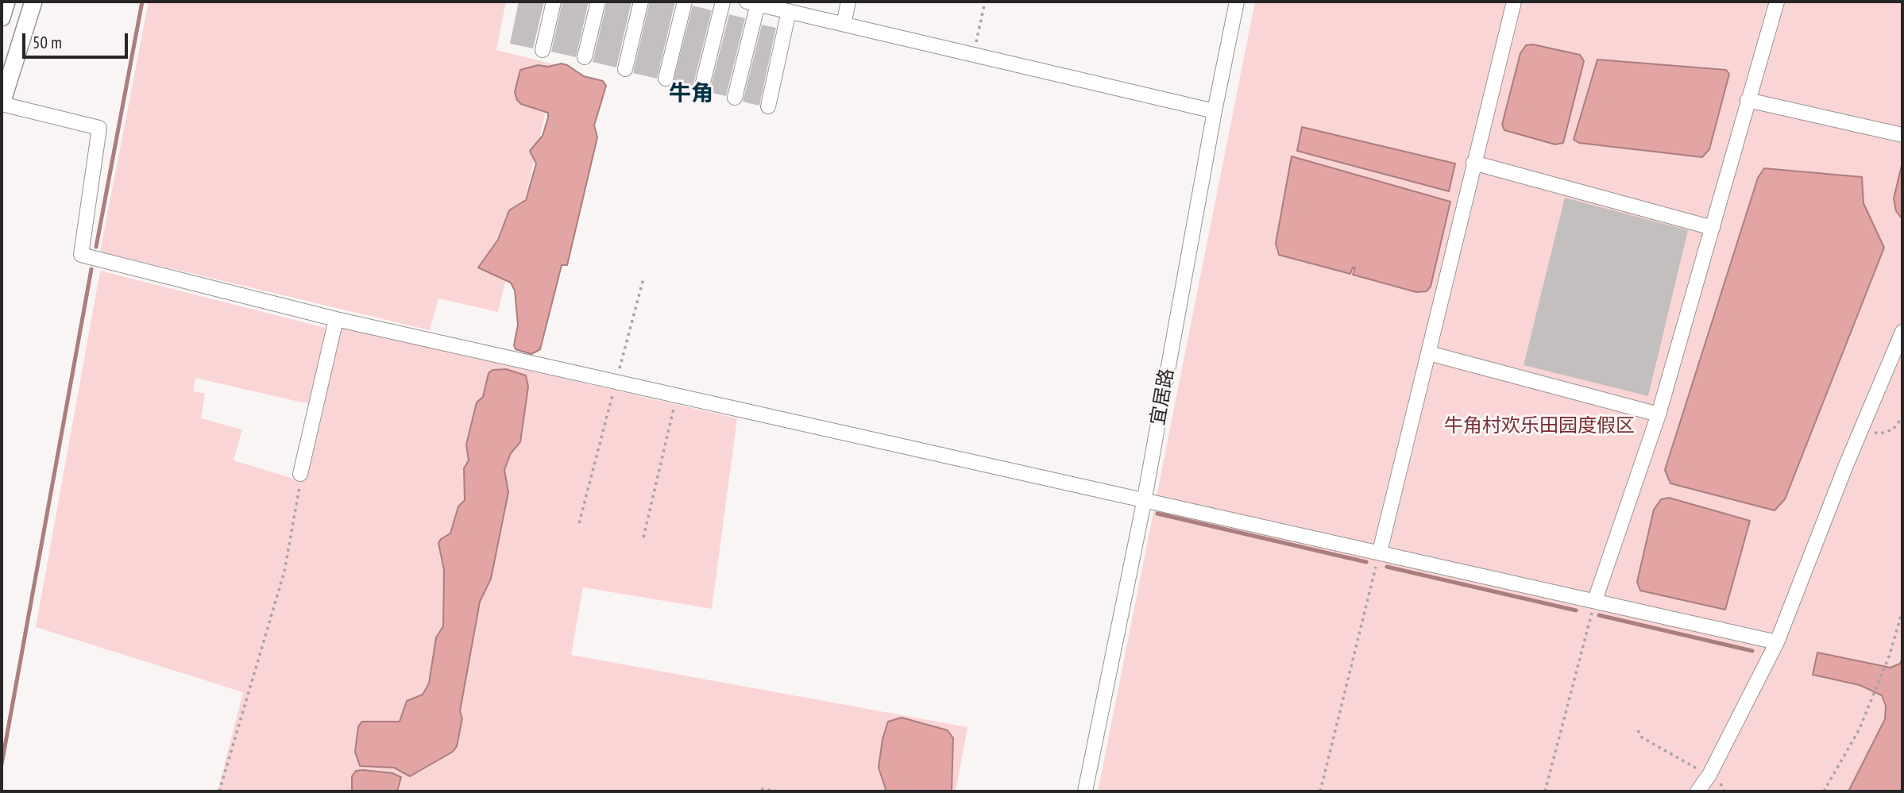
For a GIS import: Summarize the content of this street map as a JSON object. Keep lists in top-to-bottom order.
{
  "streets": {
    "street": ["宜居路"]
  },
  "districts": ["牛角"],
  "parks": ["牛角村欢乐田园度假区"],
  "scale_bar": "50 m"
}
